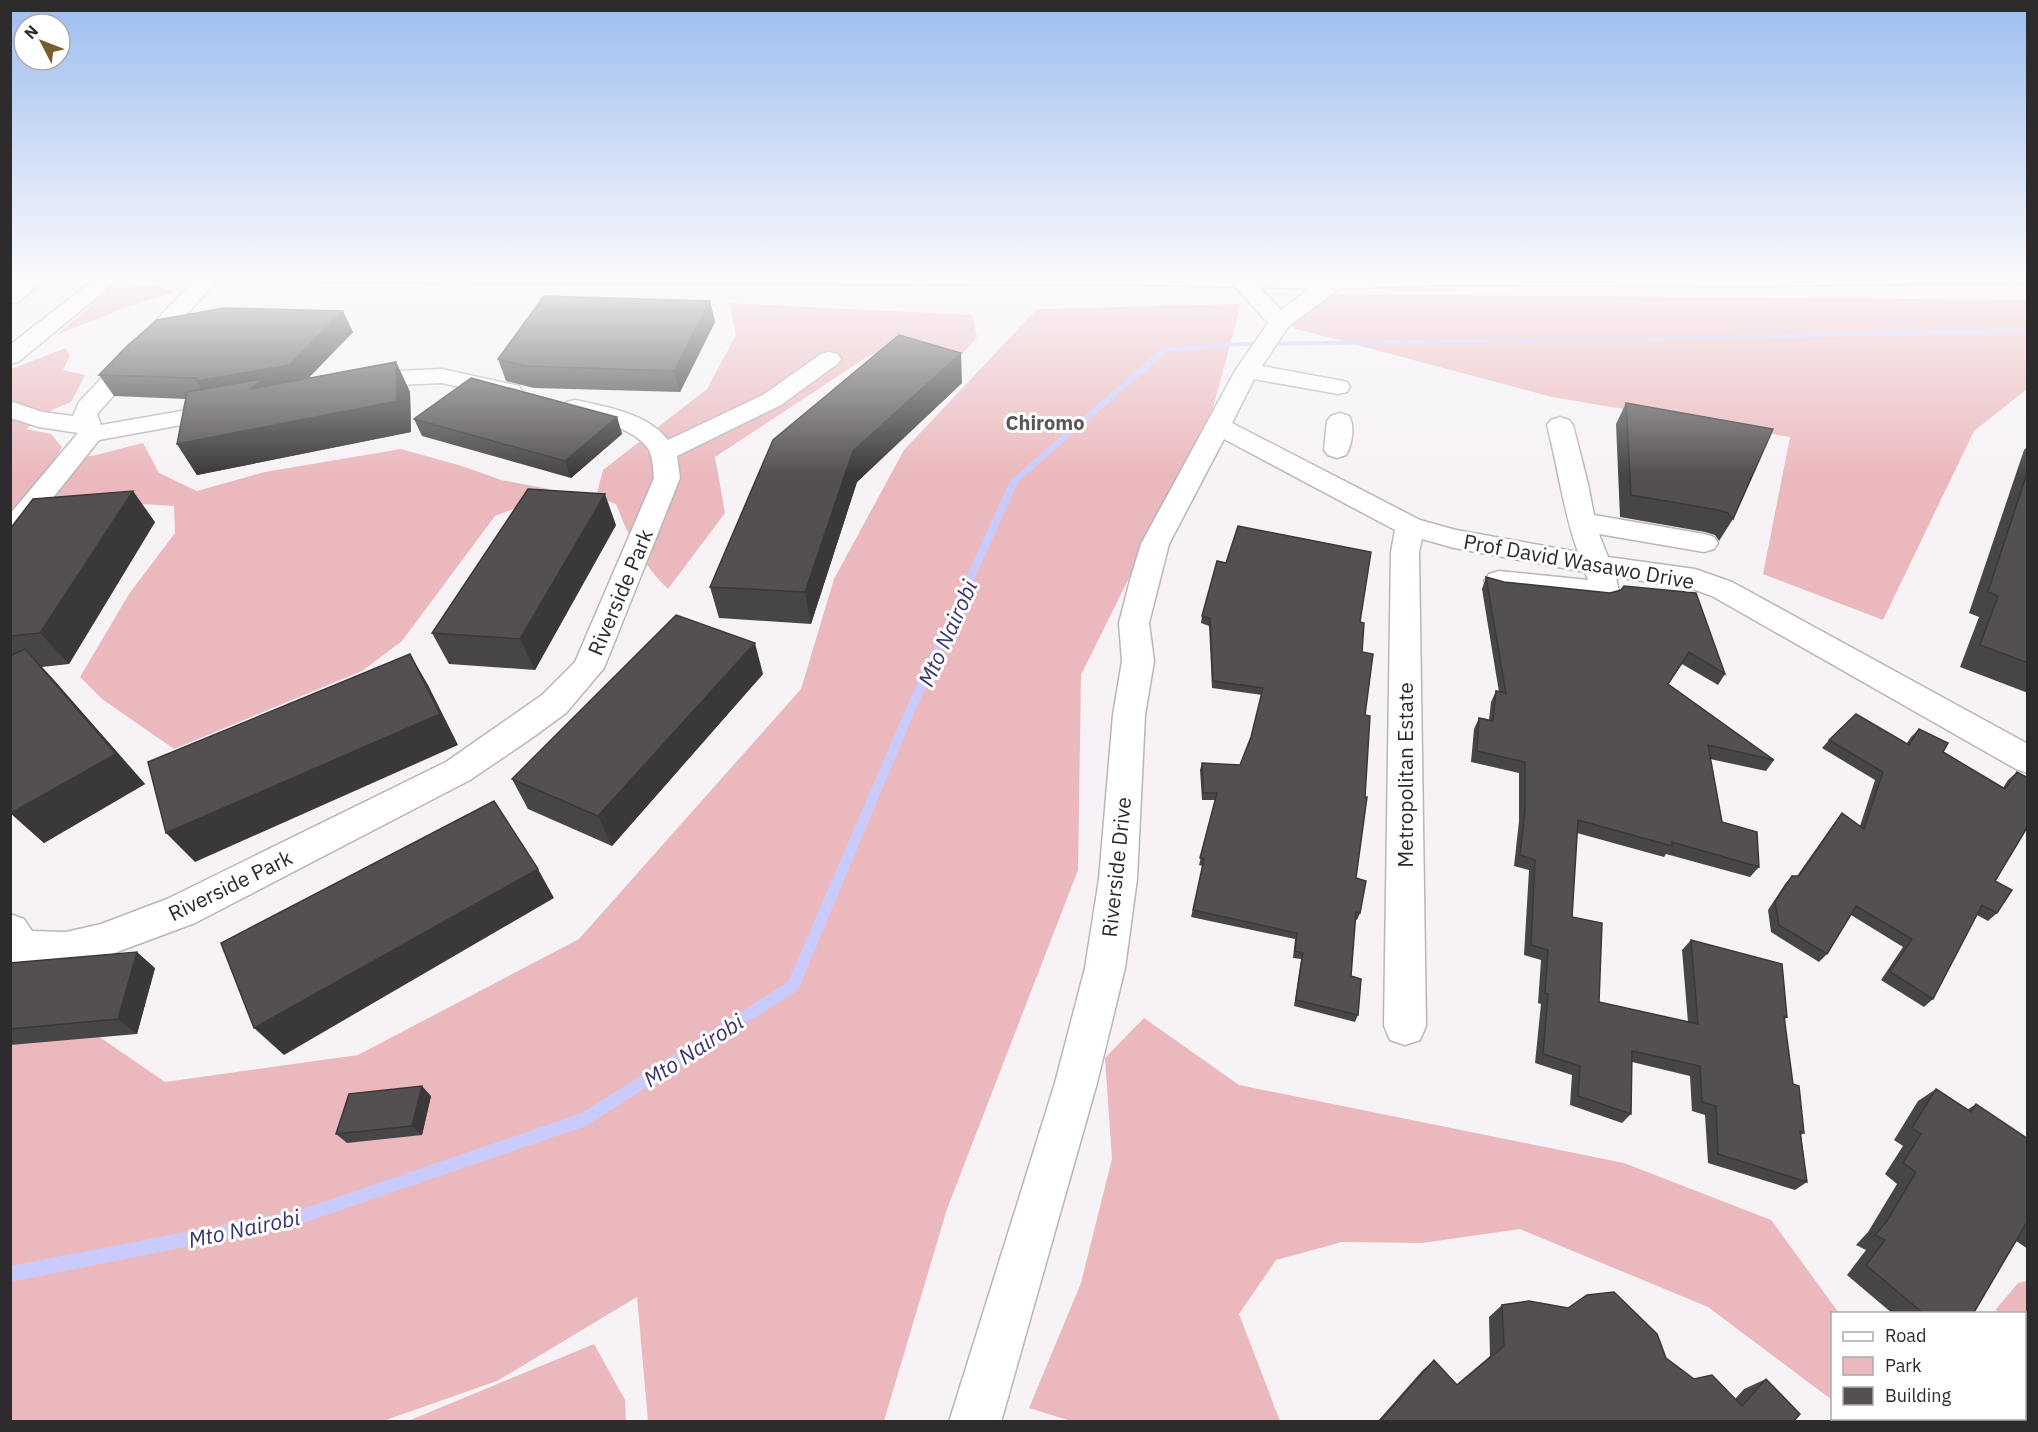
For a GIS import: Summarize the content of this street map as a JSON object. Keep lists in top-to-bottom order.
{
  "streets": {
    "main road": [
      "Prof David Wasawo Drive",
      "Riverside Park",
      "Metropolitan Estate",
      "Riverside Drive"
    ]
  },
  "crossings": [
    ["Prof David Wasawo Drive", "Metropolitan Estate"],
    ["Prof David Wasawo Drive", "Riverside Drive"]
  ],
  "districts": ["Chiromo"],
  "water": ["Mto Nairobi"],
  "legend": ["Road", "Park", "Building"],
  "north": "top left"
}
